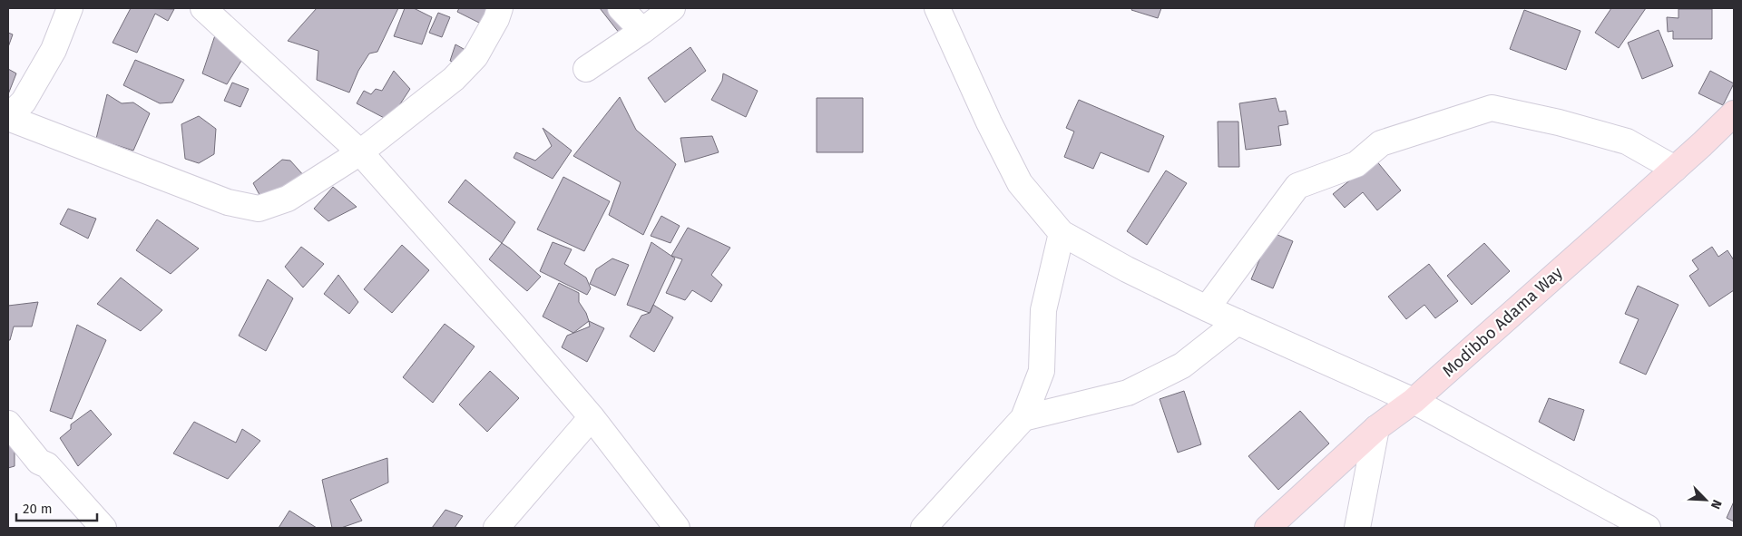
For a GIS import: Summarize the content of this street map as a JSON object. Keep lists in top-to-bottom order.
{
  "streets": {
    "main road": ["Modibbo Adama Way"]
  },
  "scale_bar": "20 m",
  "north": "bottom right"
}
